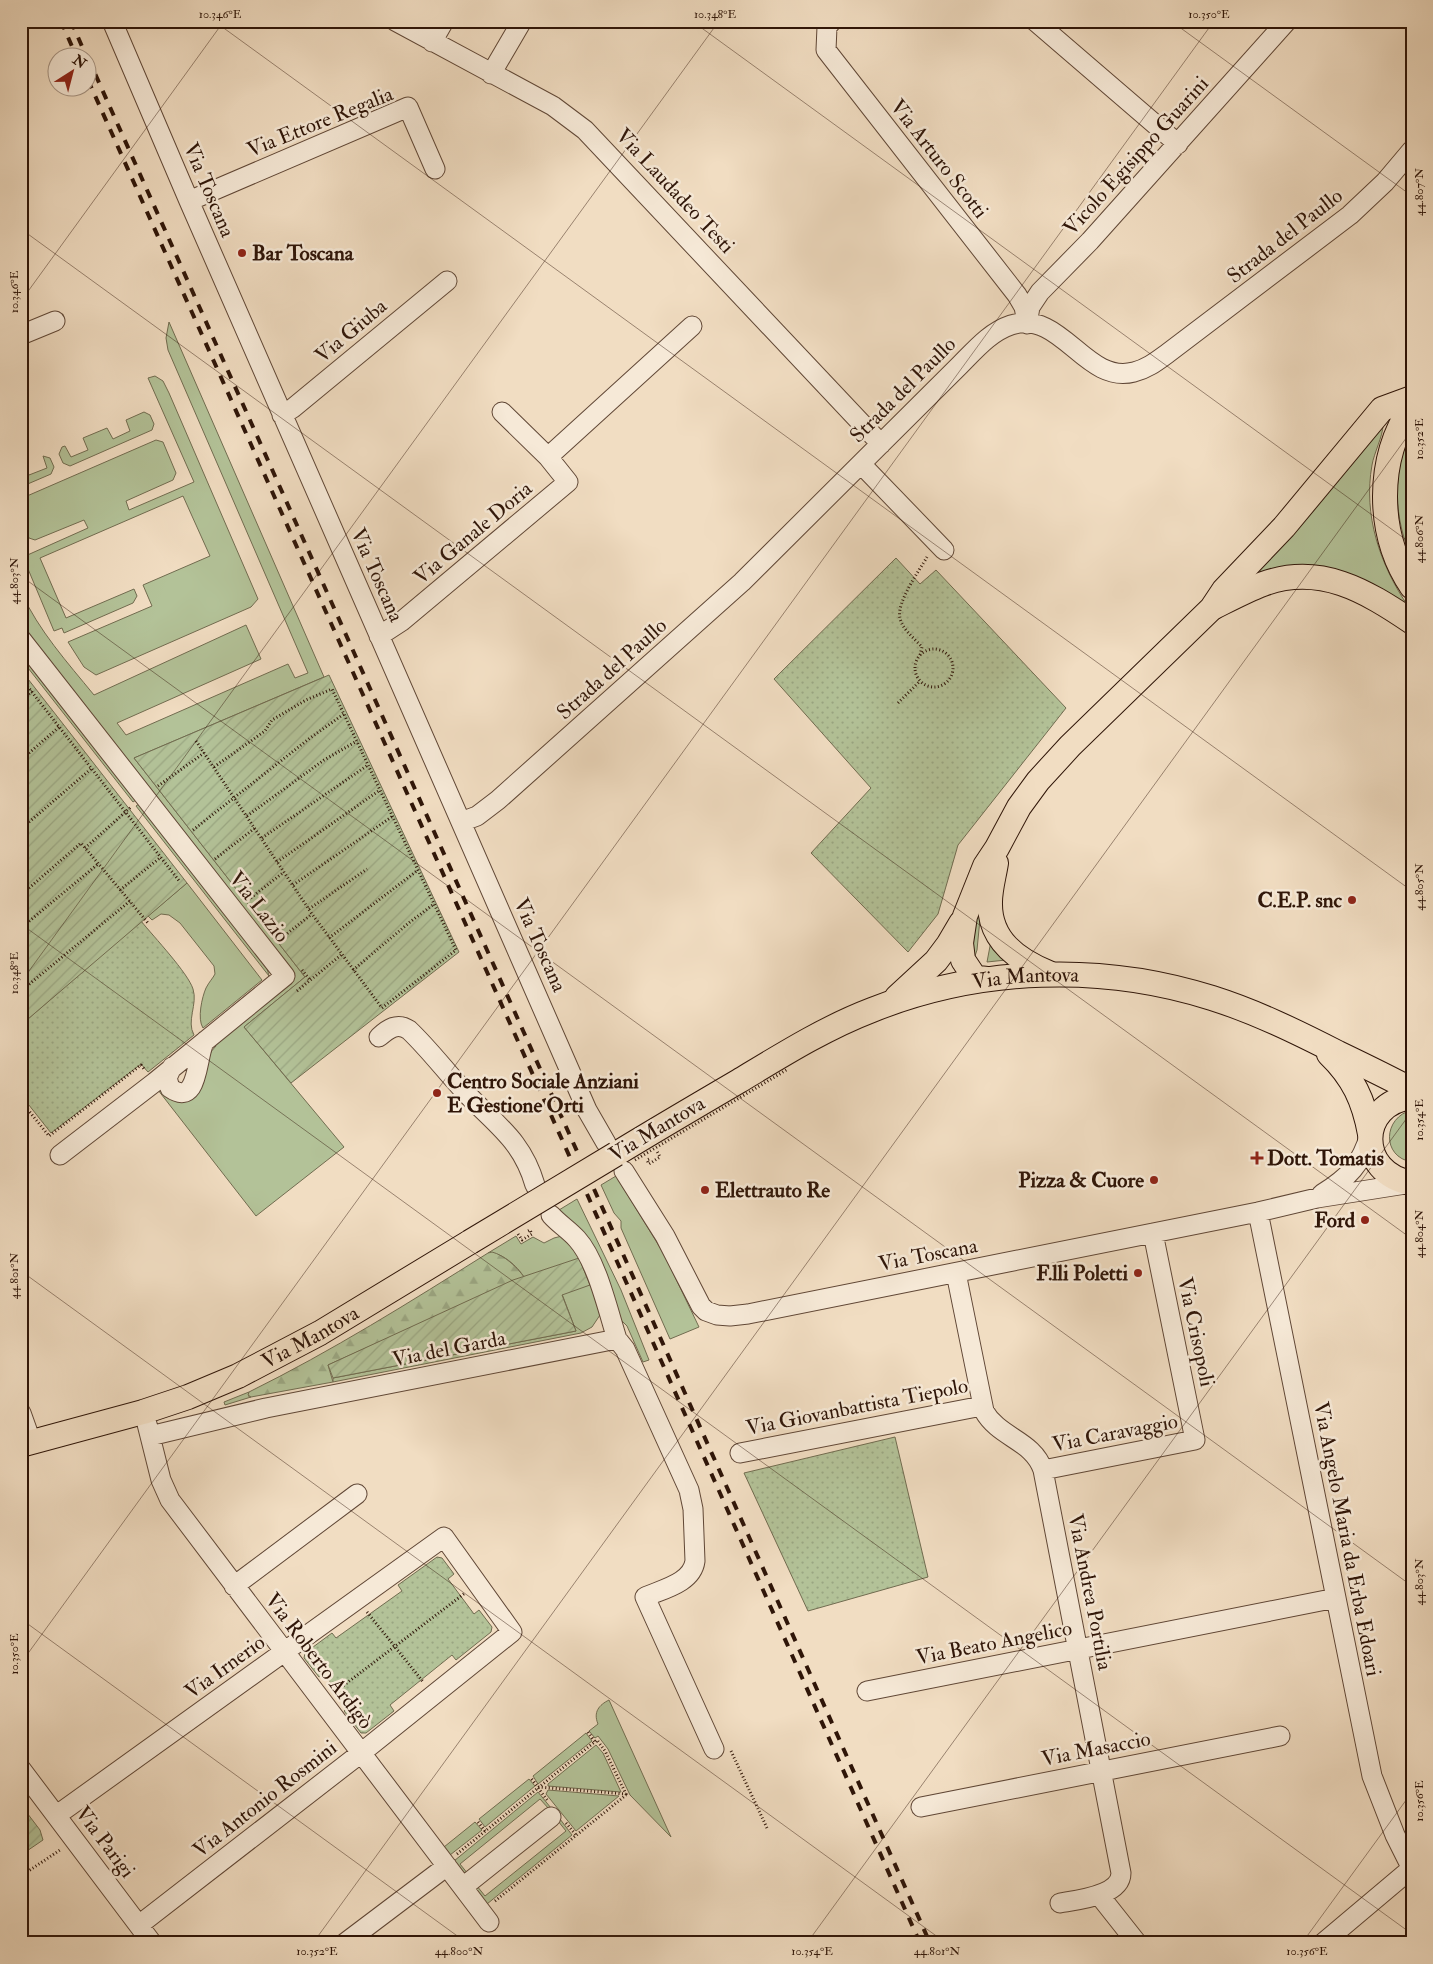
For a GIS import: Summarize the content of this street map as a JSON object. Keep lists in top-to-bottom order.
{
  "streets": {
    "main road": ["Via Mantova"],
    "street": [
      "Via Ettore Regalia",
      "Vicolo Egisippo Guarini",
      "Via Arturo Scotti",
      "Via Toscana",
      "Via Laudadeo Testi",
      "Strada del Paullo",
      "Via Giuba",
      "Via Ganale Doria",
      "Via Lazio",
      "Via Crisopoli",
      "Via del Garda",
      "Via Giovanbattista Tiepolo",
      "Via Caravaggio",
      "Via Angelo Maria da Erba Edoari",
      "Via Andrea Portilia",
      "Via Beato Angelico",
      "Via Roberto Ardigò",
      "Via Irnerio",
      "Via Masaccio",
      "Via Antonio Rosmini",
      "Via Parigi"
    ]
  },
  "crossings": [
    ["Via Ettore Regalia", "Via Toscana"],
    ["Vicolo Egisippo Guarini", "Via Arturo Scotti"],
    ["Vicolo Egisippo Guarini", "Strada del Paullo"],
    ["Via Arturo Scotti", "Strada del Paullo"],
    ["Via Toscana", "Strada del Paullo"],
    ["Via Toscana", "Via Giuba"],
    ["Via Toscana", "Via Ganale Doria"],
    ["Via Toscana", "Via Mantova"],
    ["Via Toscana", "Via Crisopoli"],
    ["Via Toscana", "Via Angelo Maria da Erba Edoari"],
    ["Via Toscana", "Via Andrea Portilia"],
    ["Via Laudadeo Testi", "Strada del Paullo"],
    ["Via Mantova", "Via Roberto Ardigò"],
    ["Via Crisopoli", "Via Caravaggio"],
    ["Via del Garda", "Via Roberto Ardigò"],
    ["Via Giovanbattista Tiepolo", "Via Andrea Portilia"],
    ["Via Caravaggio", "Via Andrea Portilia"],
    ["Via Angelo Maria da Erba Edoari", "Via Beato Angelico"],
    ["Via Andrea Portilia", "Via Beato Angelico"],
    ["Via Andrea Portilia", "Via Masaccio"],
    ["Via Roberto Ardigò", "Via Irnerio"],
    ["Via Roberto Ardigò", "Via Antonio Rosmini"],
    ["Via Irnerio", "Via Antonio Rosmini"],
    ["Via Irnerio", "Via Parigi"],
    ["Via Antonio Rosmini", "Via Parigi"]
  ],
  "places": {
    "other": [
      "Bar Toscana",
      "C.E.P. snc",
      "Centro Sociale Anziani E Gestione Orti",
      "Pizza & Cuore",
      "Elettrauto Re",
      "Ford",
      "F.lli Poletti"
    ],
    "health": ["Dott. Tomatis"]
  },
  "north": "top right",
  "coordinates": [
    "10.346°E",
    "10.348°E",
    "10.350°E",
    "44.807°N",
    "10.352°E",
    "44.806°N",
    "44.803°N",
    "44.805°N",
    "10.354°E",
    "44.804°N",
    "44.801°N",
    "10.356°E",
    "44.800°N"
  ]
}
